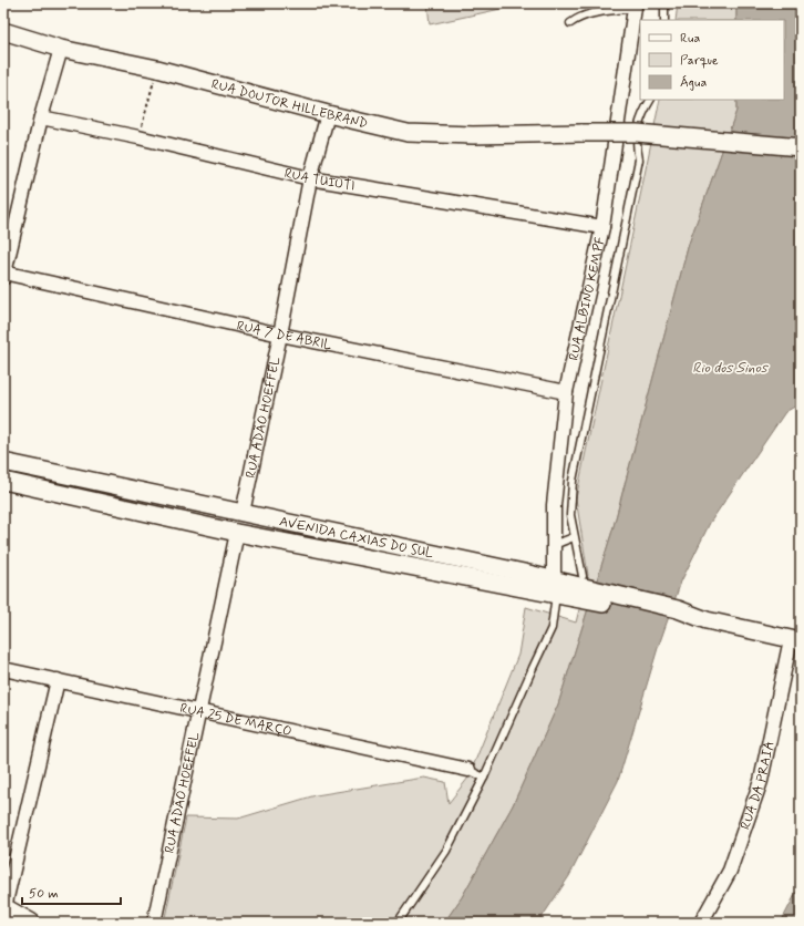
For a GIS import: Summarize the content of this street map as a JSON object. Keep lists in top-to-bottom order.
{
  "streets": {
    "street": [
      "RUA DOUTOR HILLEBRAND",
      "RUA TUIUTI",
      "RUA ALBINO KEMPF",
      "RUA 7 DE ABRIL",
      "RUA ADÃO HOEFFEL",
      "AVENIDA CAXIAS DO SUL",
      "RUA 25 DE MARÇO",
      "RUA DA PRAIA"
    ]
  },
  "crossings": [
    ["RUA DOUTOR HILLEBRAND", "RUA ADÃO HOEFFEL"],
    ["RUA TUIUTI", "RUA ALBINO KEMPF"],
    ["RUA TUIUTI", "RUA ADÃO HOEFFEL"],
    ["RUA ALBINO KEMPF", "RUA 7 DE ABRIL"],
    ["RUA ALBINO KEMPF", "AVENIDA CAXIAS DO SUL"],
    ["RUA 7 DE ABRIL", "RUA ADÃO HOEFFEL"],
    ["RUA ADÃO HOEFFEL", "AVENIDA CAXIAS DO SUL"],
    ["RUA ADÃO HOEFFEL", "RUA 25 DE MARÇO"],
    ["AVENIDA CAXIAS DO SUL", "RUA DA PRAIA"]
  ],
  "water": ["Rio dos Sinos"],
  "legend": ["Rua", "Parque", "Água"],
  "scale_bar": "50 m"
}
